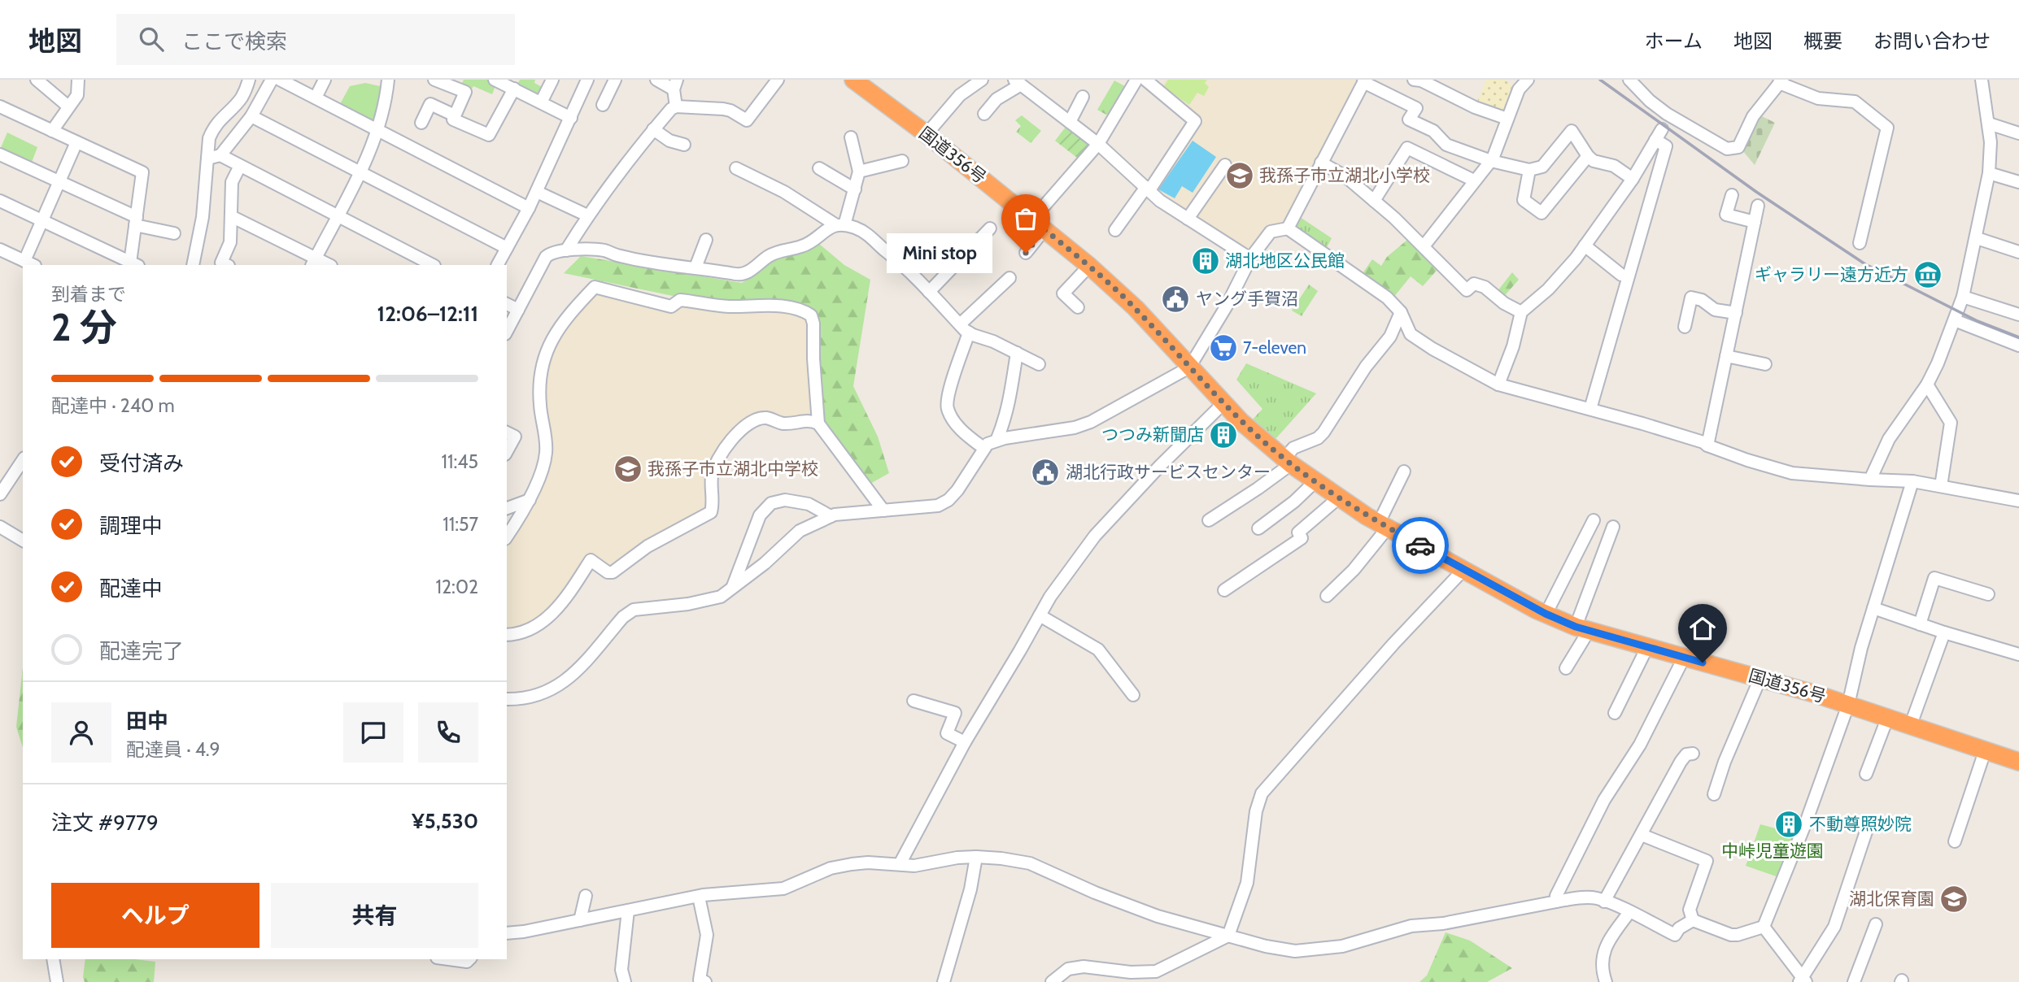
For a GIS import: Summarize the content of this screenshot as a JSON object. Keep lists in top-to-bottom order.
{
  "streets": {
    "highway": ["国道356号"]
  },
  "parks": ["中峠児童遊園"],
  "places": {
    "school or university": ["我孫子市立湖北小学校", "我孫子市立湖北中学校", "湖北保育園"],
    "other": ["Mini stop"],
    "building": ["湖北地区公民館", "つつみ新聞店", "不動尊照妙院"],
    "museum": ["ギャラリー遠方近方"],
    "public building": ["ヤング手賀沼", "湖北行政サービスセンター"],
    "supermarket": ["7-eleven"]
  },
  "page": {
    "header": "地図",
    "search": "ここで検索",
    "nav": [
      "ホーム",
      "地図",
      "概要",
      "お問い合わせ"
    ],
    "bubble": "Mini stop",
    "heading": ["2 分", "到着まで", "12:06–12:11"],
    "panel": [
      "田中",
      "配達員 · 4.9",
      "注文 #9779",
      "¥5,530"
    ],
    "bar": "配達中 · 240 m",
    "list": [
      ["受付済み", "11:45"],
      ["調理中", "11:57"],
      ["配達中", "12:02"],
      "配達完了"
    ],
    "buttons": ["ヘルプ", "共有"]
  }
}
